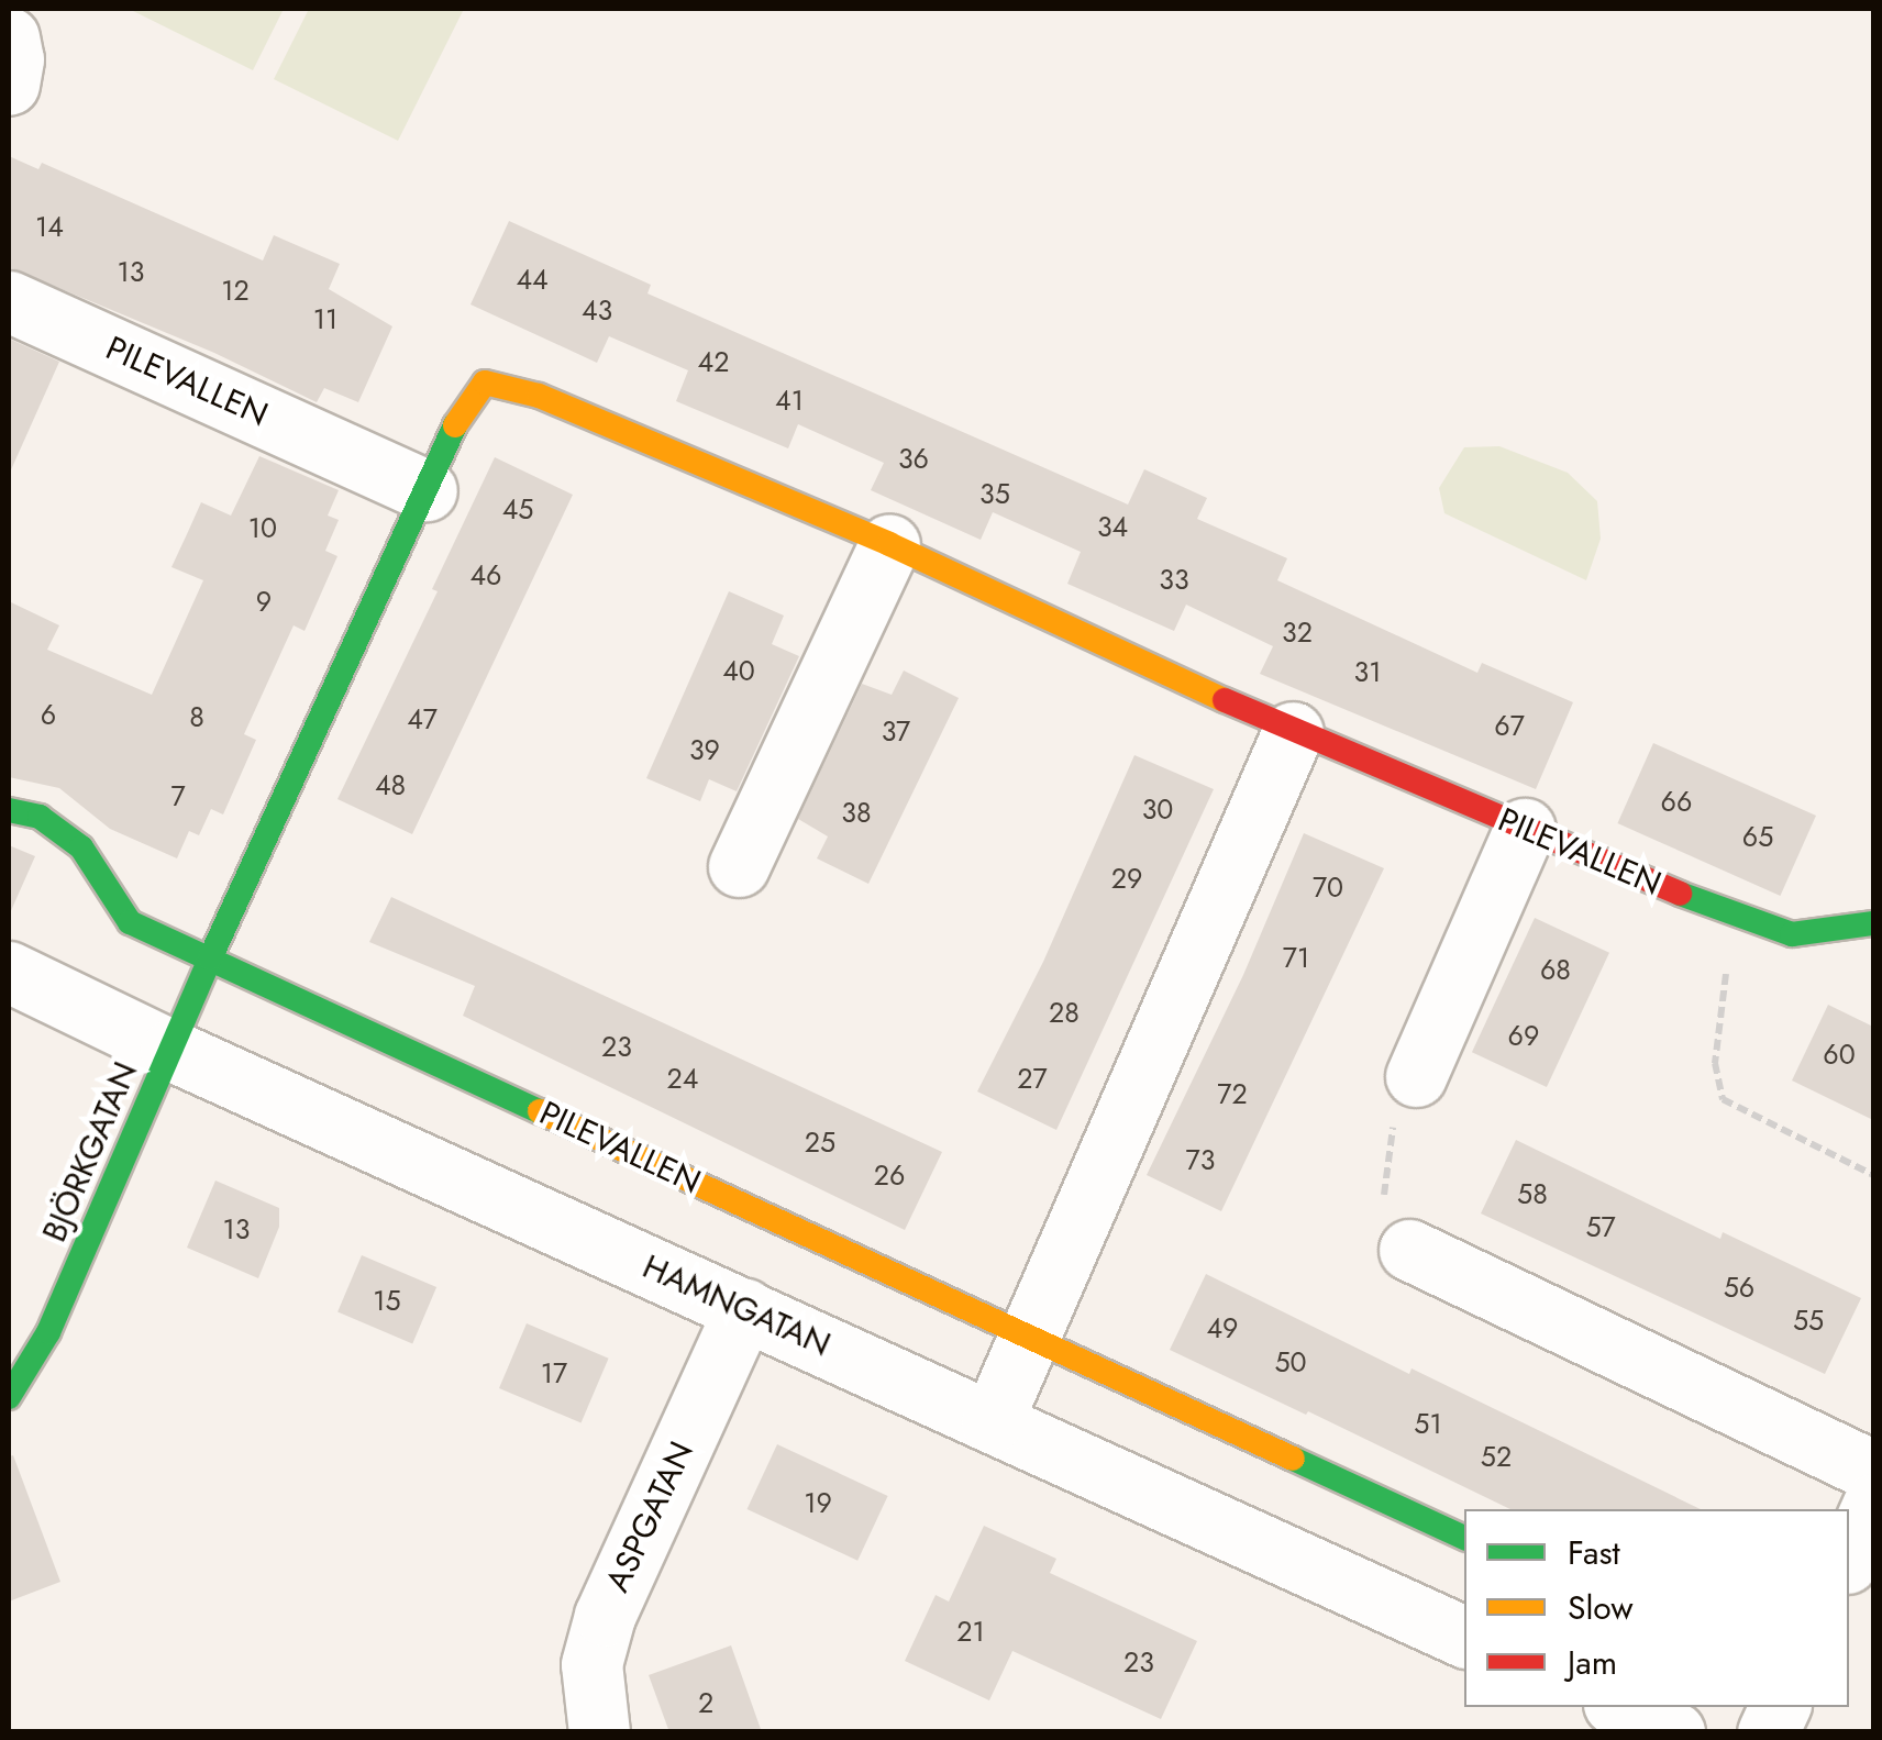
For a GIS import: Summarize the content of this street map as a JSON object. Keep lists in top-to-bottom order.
{
  "streets": {
    "street": [
      "PILEVALLEN",
      "BJÖRKGATAN",
      "HAMNGATAN",
      "ASPGATAN"
    ]
  },
  "crossings": [
    ["PILEVALLEN", "BJÖRKGATAN"],
    ["PILEVALLEN", "HAMNGATAN"],
    ["BJÖRKGATAN", "HAMNGATAN"],
    ["HAMNGATAN", "ASPGATAN"]
  ],
  "house_numbers": [
    "14",
    "13",
    "44",
    "12",
    "43",
    "11",
    "42",
    "41",
    "36",
    "35",
    "45",
    "34",
    "10",
    "46",
    "33",
    "9",
    "32",
    "40",
    "31",
    "6",
    "8",
    "47",
    "67",
    "37",
    "39",
    "48",
    "7",
    "66",
    "30",
    "38",
    "65",
    "29",
    "70",
    "71",
    "68",
    "28",
    "69",
    "23",
    "60",
    "24",
    "27",
    "72",
    "25",
    "73",
    "26",
    "58",
    "57",
    "13",
    "56",
    "15",
    "55",
    "49",
    "50",
    "17",
    "51",
    "52",
    "19",
    "21",
    "23",
    "2"
  ],
  "legend": ["Fast", "Slow", "Jam"]
}
